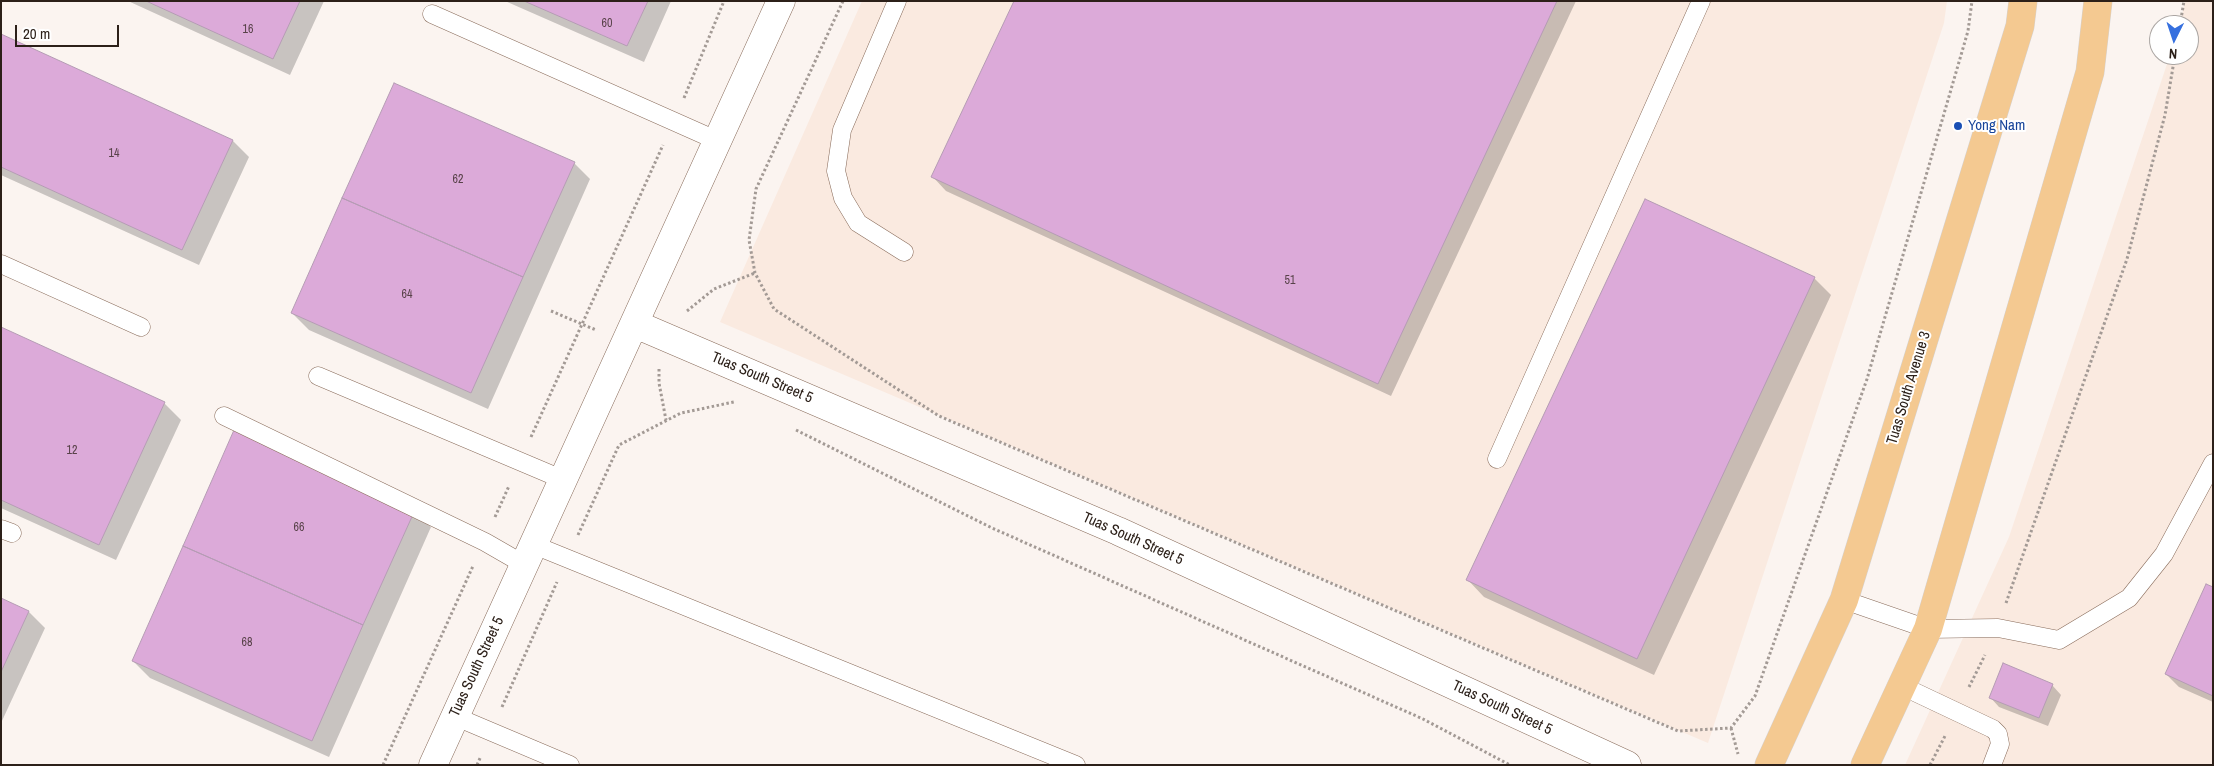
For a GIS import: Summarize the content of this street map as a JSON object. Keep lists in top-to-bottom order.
{
  "streets": {
    "main road": ["Tuas South Avenue 3"],
    "street": ["Tuas South Street 5"]
  },
  "places": ["Yong Nam"],
  "house_numbers": [
    "60",
    "16",
    "14",
    "62",
    "51",
    "64",
    "12",
    "66",
    "68"
  ],
  "scale_bar": "20 m",
  "north": "bottom"
}
